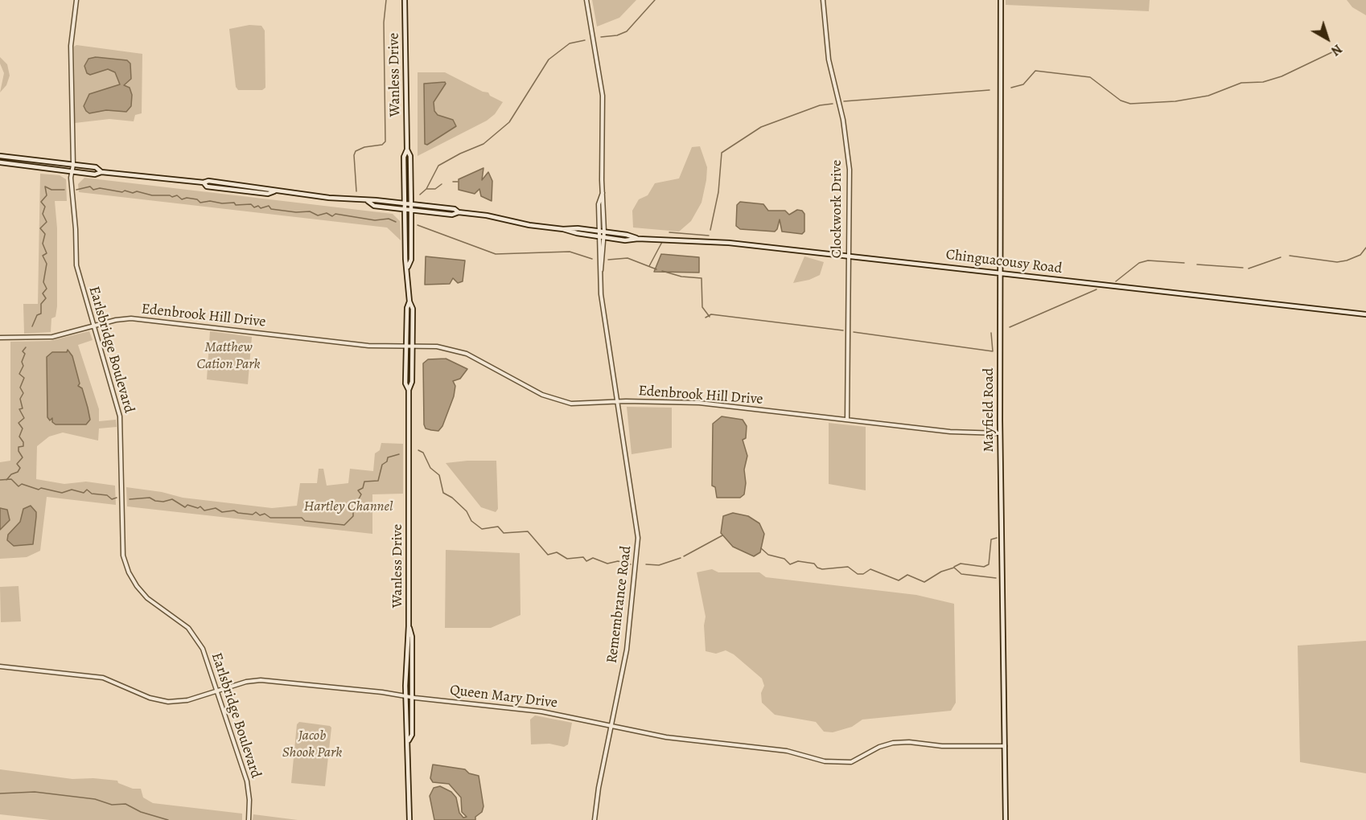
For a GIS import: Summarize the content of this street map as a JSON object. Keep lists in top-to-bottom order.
{
  "streets": {
    "main road": ["Wanless Drive", "Chinguacousy Road", "Mayfield Road"],
    "street": [
      "Clockwork Drive",
      "Edenbrook Hill Drive",
      "Earlsbridge Boulevard",
      "Remembrance Road",
      "Queen Mary Drive"
    ]
  },
  "crossings": [
    ["Wanless Drive", "Chinguacousy Road"],
    ["Wanless Drive", "Edenbrook Hill Drive"],
    ["Wanless Drive", "Queen Mary Drive"],
    ["Clockwork Drive", "Chinguacousy Road"],
    ["Clockwork Drive", "Edenbrook Hill Drive"],
    ["Chinguacousy Road", "Earlsbridge Boulevard"],
    ["Chinguacousy Road", "Mayfield Road"],
    ["Chinguacousy Road", "Remembrance Road"],
    ["Edenbrook Hill Drive", "Earlsbridge Boulevard"],
    ["Edenbrook Hill Drive", "Mayfield Road"],
    ["Edenbrook Hill Drive", "Remembrance Road"],
    ["Earlsbridge Boulevard", "Queen Mary Drive"],
    ["Mayfield Road", "Queen Mary Drive"],
    ["Remembrance Road", "Queen Mary Drive"]
  ],
  "parks": ["Matthew Cation Park", "Hartley Channel", "Jacob Shook Park"],
  "north": "bottom right"
}
